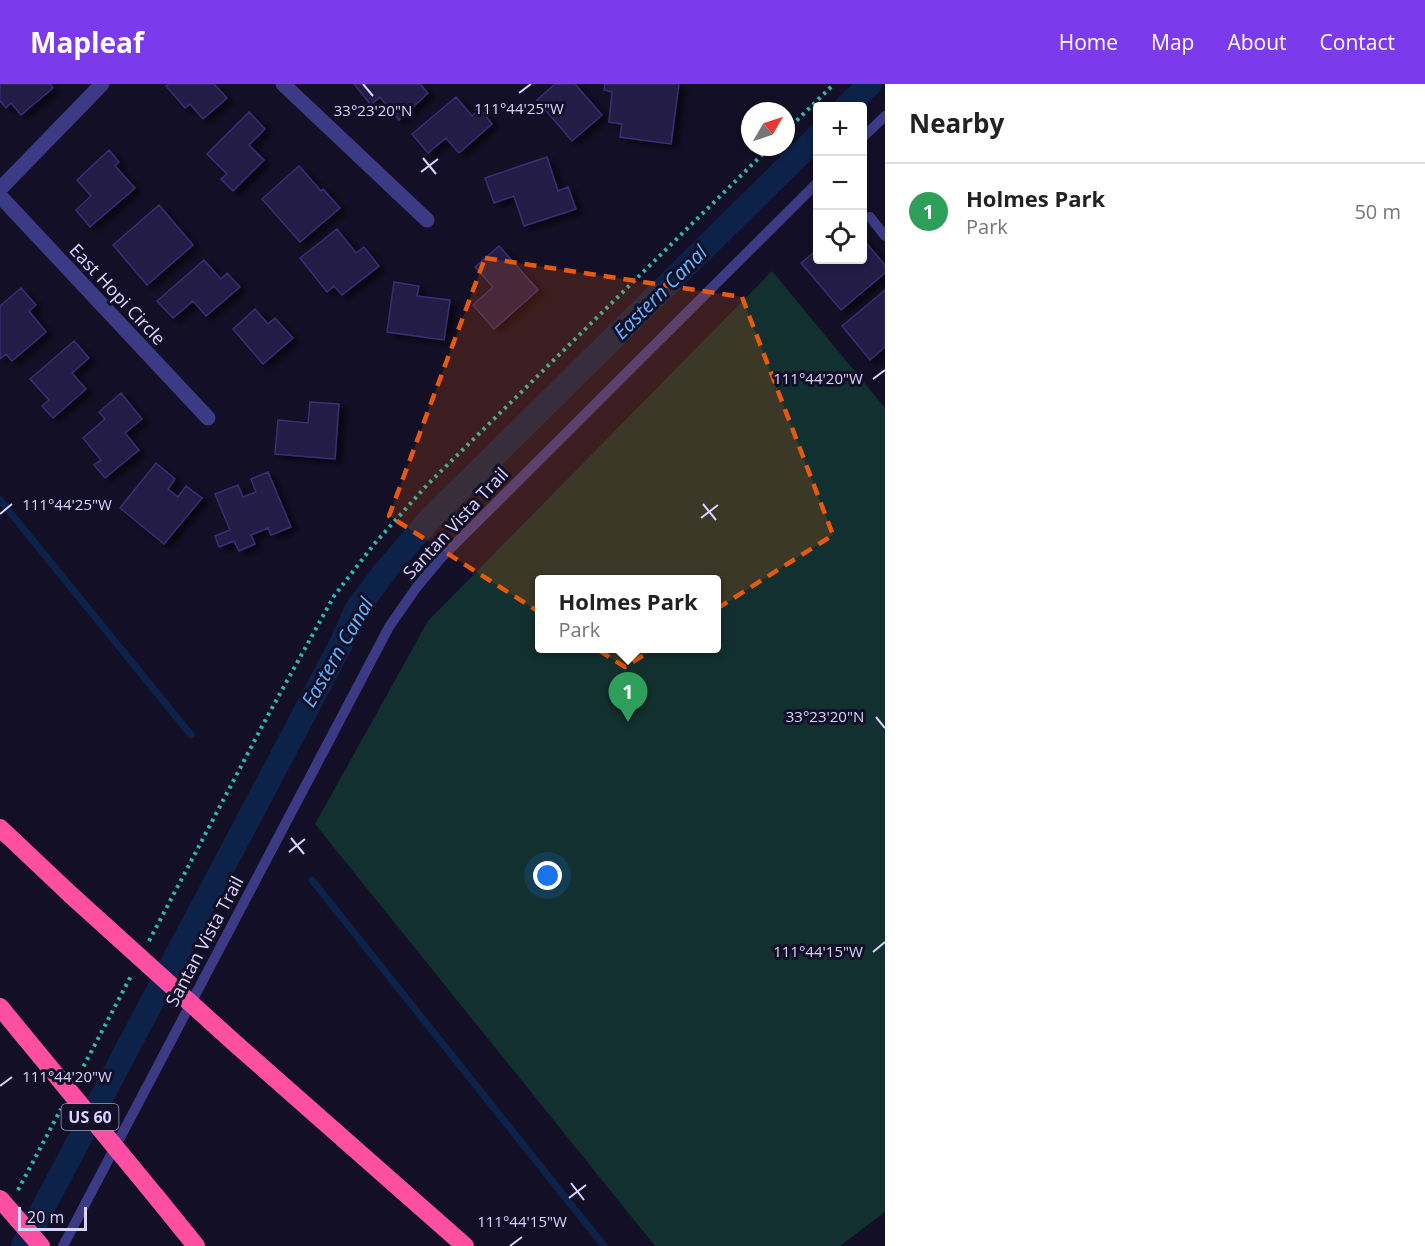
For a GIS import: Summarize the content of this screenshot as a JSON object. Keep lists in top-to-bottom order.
{
  "streets": {
    "highway": ["US 60"],
    "street": ["East Hopi Circle"],
    "lane": ["Santan Vista Trail"]
  },
  "water": ["Eastern Canal"],
  "scale_bar": "20 m",
  "north": "top right",
  "page": {
    "header": "Mapleaf",
    "nav": [
      "Home",
      "Map",
      "About",
      "Contact"
    ],
    "heading": "Nearby",
    "map_buttons": ["+", "−"],
    "list": [
      {
        "mark": "1",
        "name": "Holmes Park",
        "note": "Park",
        "value": "50 m"
      }
    ],
    "popup": ["Holmes Park", "Park"],
    "pins": "1",
    "scale": "20 m"
  },
  "coordinates": [
    "111°44'25\"W",
    "33°23'20\"N",
    "111°44'20\"W",
    "111°44'15\"W"
  ]
}
